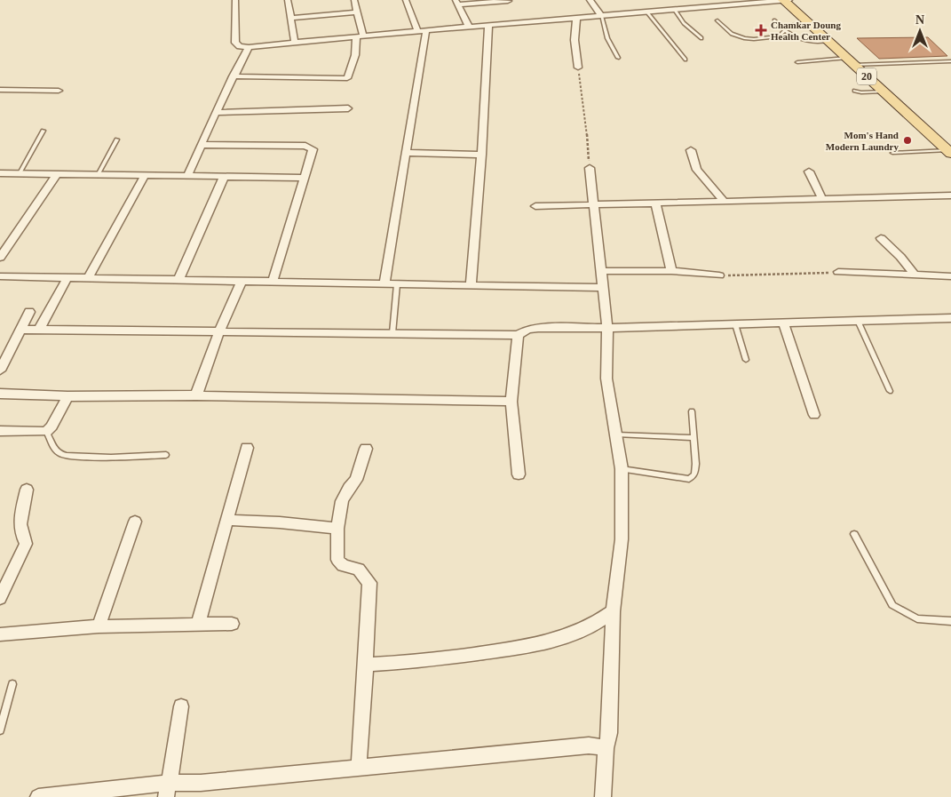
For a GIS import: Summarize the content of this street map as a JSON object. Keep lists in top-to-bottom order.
{
  "streets": {
    "main road": ["20"]
  },
  "places": {
    "health": ["Chamkar Doung Health Center"],
    "other": ["Mom's Hand Modern Laundry"]
  },
  "north": "top"
}
